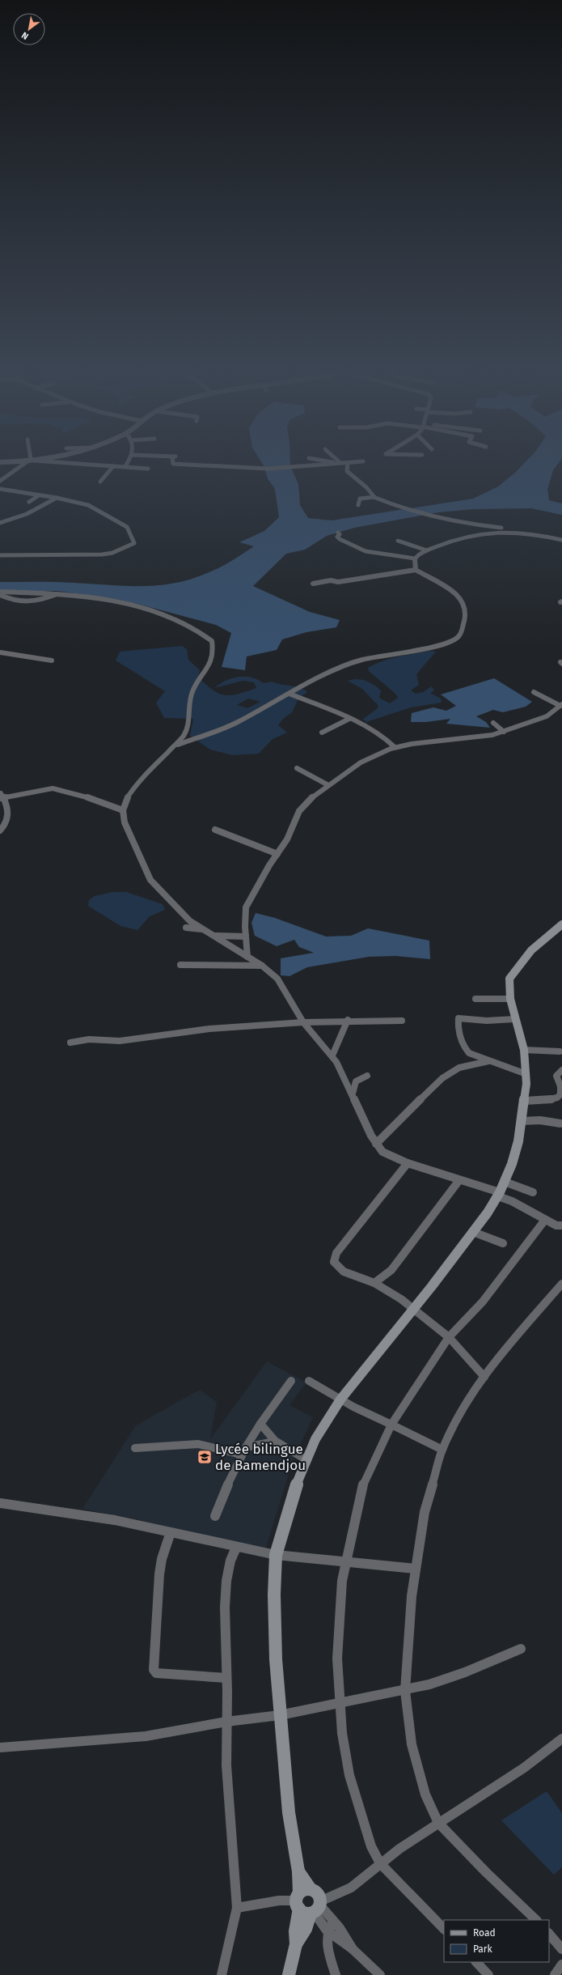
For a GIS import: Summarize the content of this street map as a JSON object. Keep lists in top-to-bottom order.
{
  "places": {
    "school or university": ["Lycée bilingue de Bamendjou"]
  },
  "legend": ["Road", "Park"],
  "north": "bottom left"
}
